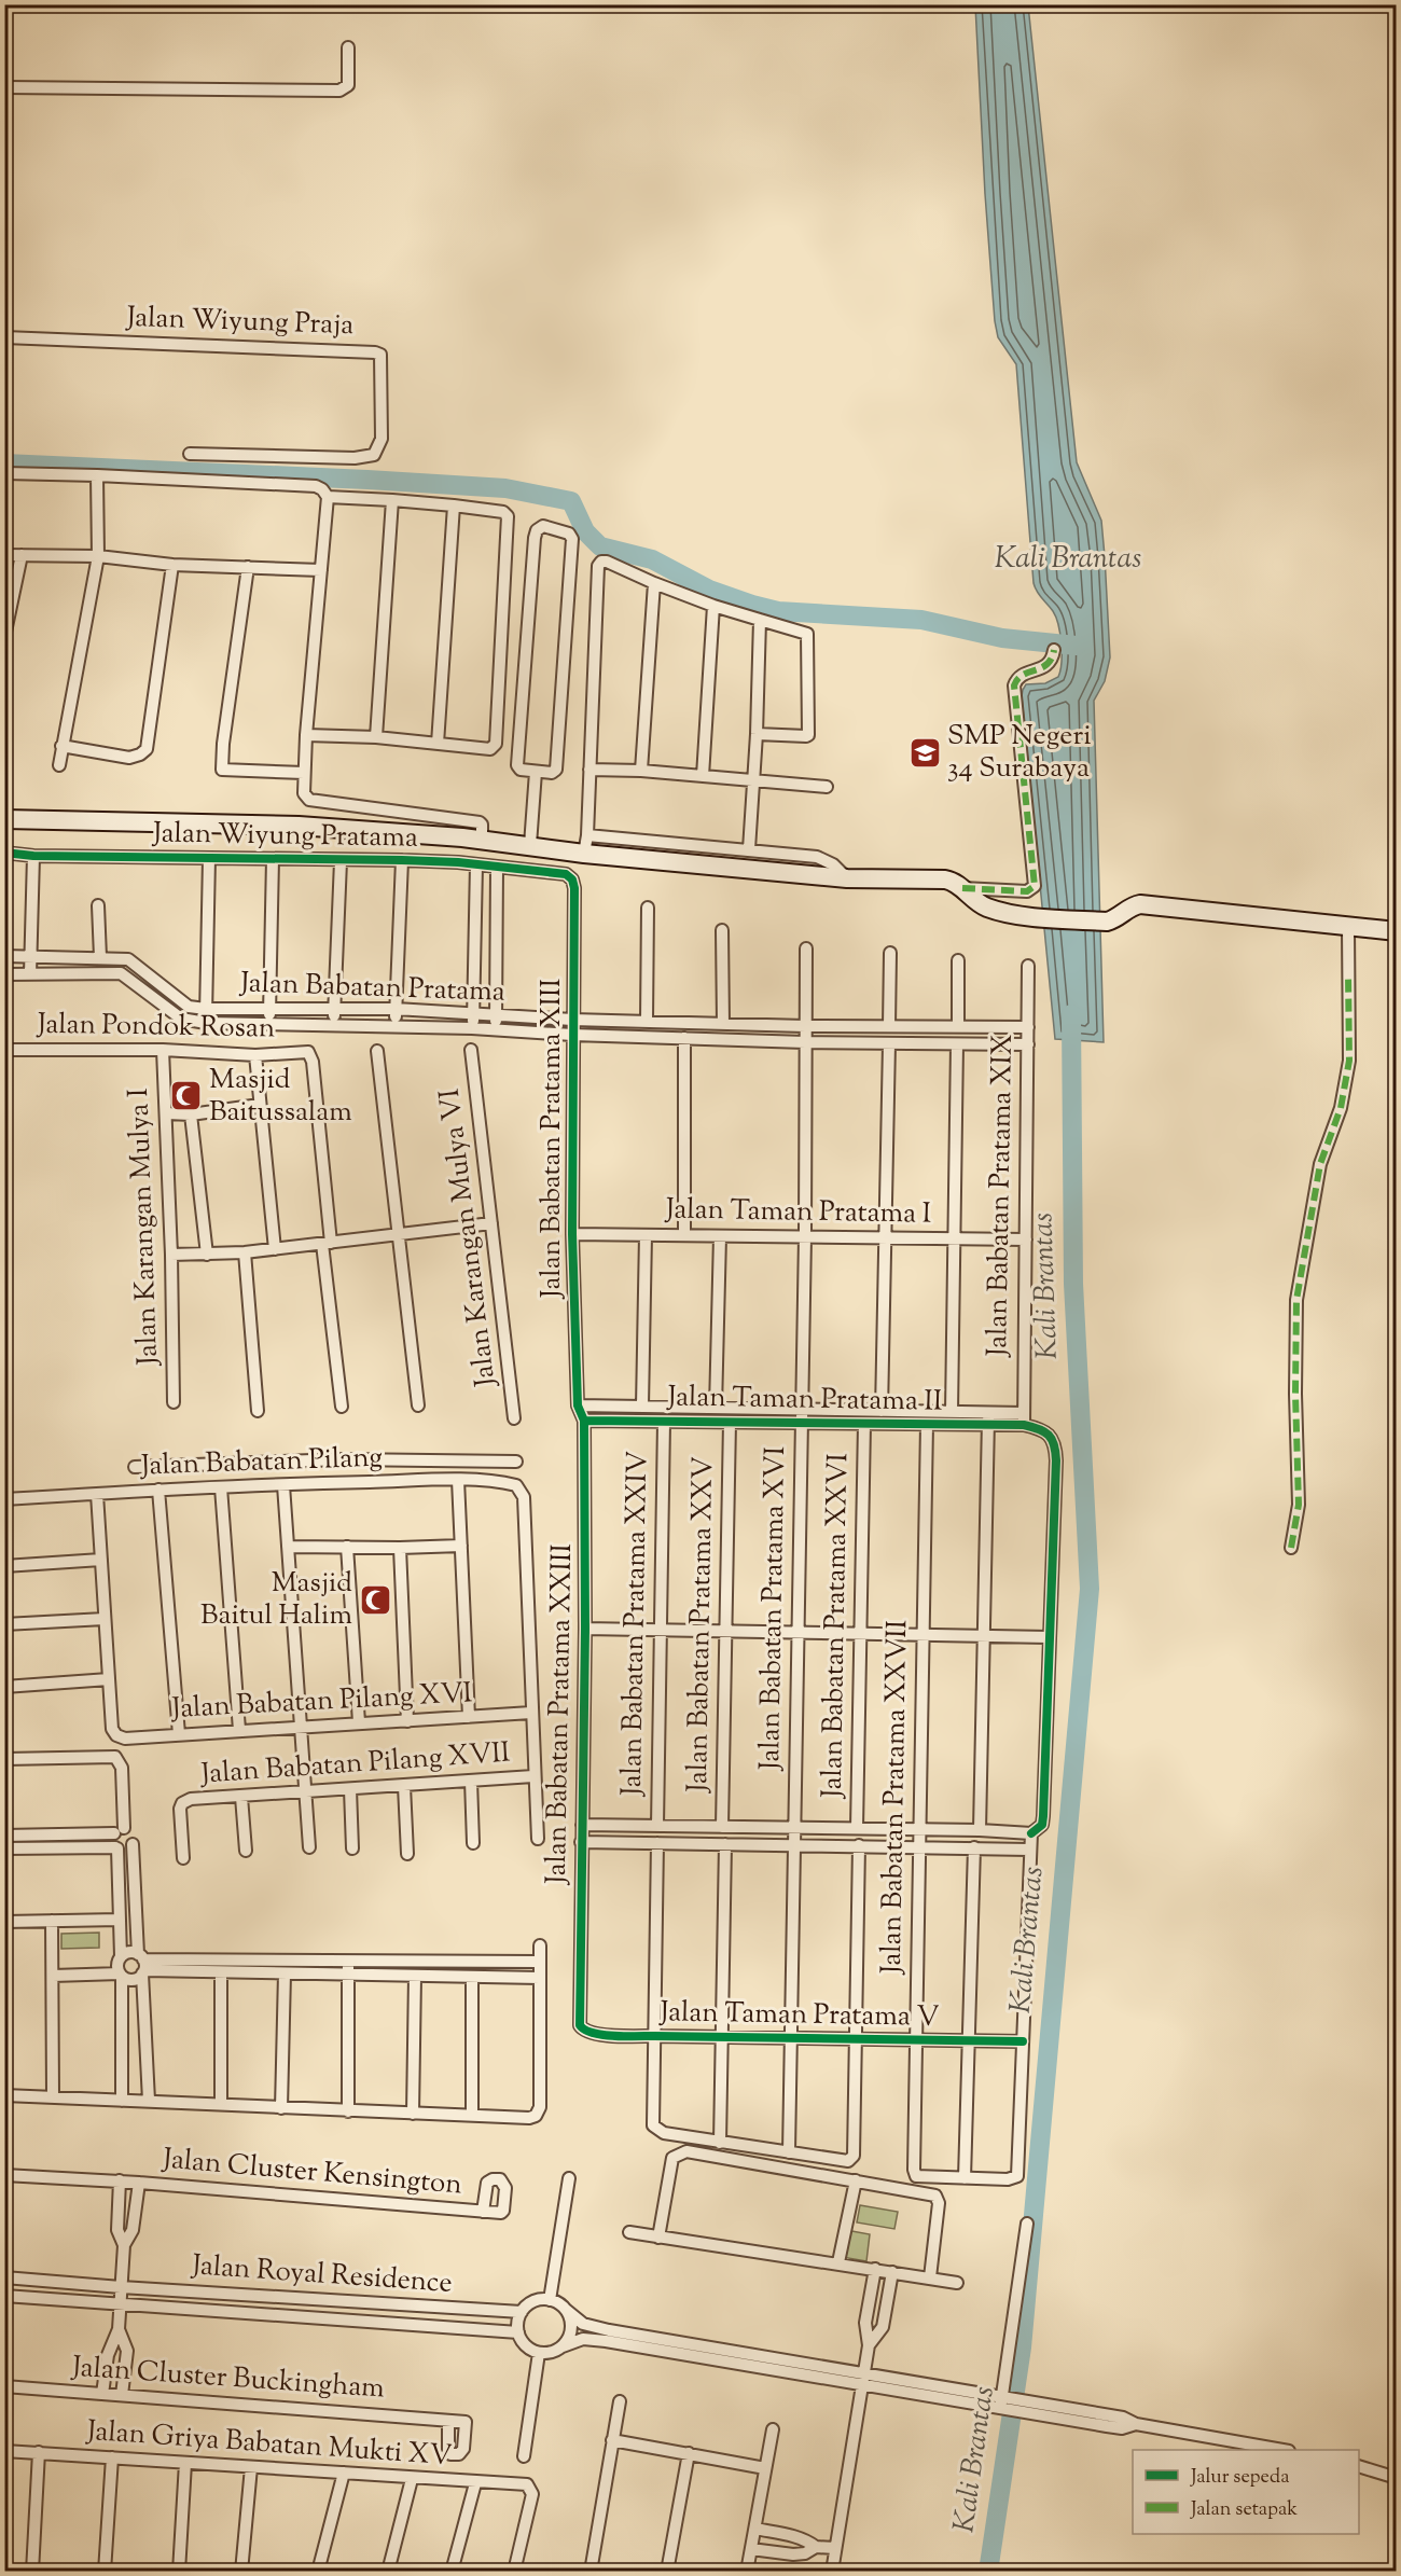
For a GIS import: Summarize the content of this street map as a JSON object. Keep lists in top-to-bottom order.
{
  "streets": {
    "street": [
      "Jalan Wiyung Praja",
      "Jalan Wiyung Pratama",
      "Jalan Babatan Pratama",
      "Jalan Pondok Rosan",
      "Jalan Babatan Pratama XIII",
      "Jalan Babatan Pratama XIX",
      "Jalan Taman Pratama I",
      "Jalan Karangan Mulya I",
      "Jalan Karangan Mulya VI",
      "Jalan Taman Pratama II",
      "Jalan Babatan Pilang",
      "Jalan Babatan Pratama XVI",
      "Jalan Babatan Pratama XXIV",
      "Jalan Babatan Pratama XXV",
      "Jalan Babatan Pratama XXVI",
      "Jalan Babatan Pilang XVI",
      "Jalan Babatan Pratama XXIII",
      "Jalan Babatan Pilang XVII",
      "Jalan Babatan Pratama XXVII",
      "Jalan Taman Pratama V",
      "Jalan Cluster Kensington",
      "Jalan Royal Residence",
      "Jalan Cluster Buckingham",
      "Jalan Griya Babatan Mukti XV"
    ]
  },
  "crossings": [
    ["Jalan Wiyung Pratama", "Jalan Babatan Pratama XIII"],
    ["Jalan Babatan Pratama", "Jalan Babatan Pratama XIII"],
    ["Jalan Babatan Pratama", "Jalan Babatan Pratama XIX"],
    ["Jalan Babatan Pratama", "Jalan Babatan Pratama XVI"],
    ["Jalan Pondok Rosan", "Jalan Karangan Mulya I"],
    ["Jalan Babatan Pratama XIII", "Jalan Taman Pratama I"],
    ["Jalan Babatan Pratama XIII", "Jalan Taman Pratama II"],
    ["Jalan Babatan Pratama XIII", "Jalan Babatan Pratama XXIII"],
    ["Jalan Babatan Pratama XIX", "Jalan Taman Pratama I"],
    ["Jalan Babatan Pratama XIX", "Jalan Taman Pratama II"],
    ["Jalan Taman Pratama I", "Jalan Babatan Pratama XVI"],
    ["Jalan Taman Pratama II", "Jalan Babatan Pratama XVI"],
    ["Jalan Taman Pratama II", "Jalan Babatan Pratama XXIV"],
    ["Jalan Taman Pratama II", "Jalan Babatan Pratama XXV"],
    ["Jalan Taman Pratama II", "Jalan Babatan Pratama XXVI"],
    ["Jalan Taman Pratama II", "Jalan Babatan Pratama XXIII"],
    ["Jalan Taman Pratama II", "Jalan Babatan Pratama XXVII"],
    ["Jalan Babatan Pilang", "Jalan Babatan Pilang XVI"],
    ["Jalan Babatan Pratama XVI", "Jalan Taman Pratama V"],
    ["Jalan Babatan Pratama XXIII", "Jalan Taman Pratama V"],
    ["Jalan Babatan Pratama XXVII", "Jalan Taman Pratama V"],
    ["Jalan Cluster Kensington", "Jalan Royal Residence"]
  ],
  "water": ["Kali Brantas"],
  "places": {
    "school or university": ["SMP Negeri 34 Surabaya"],
    "mosque": ["Masjid Baitussalam", "Masjid Baitul Halim"]
  },
  "legend": ["Jalur sepeda", "Jalan setapak"]
}
